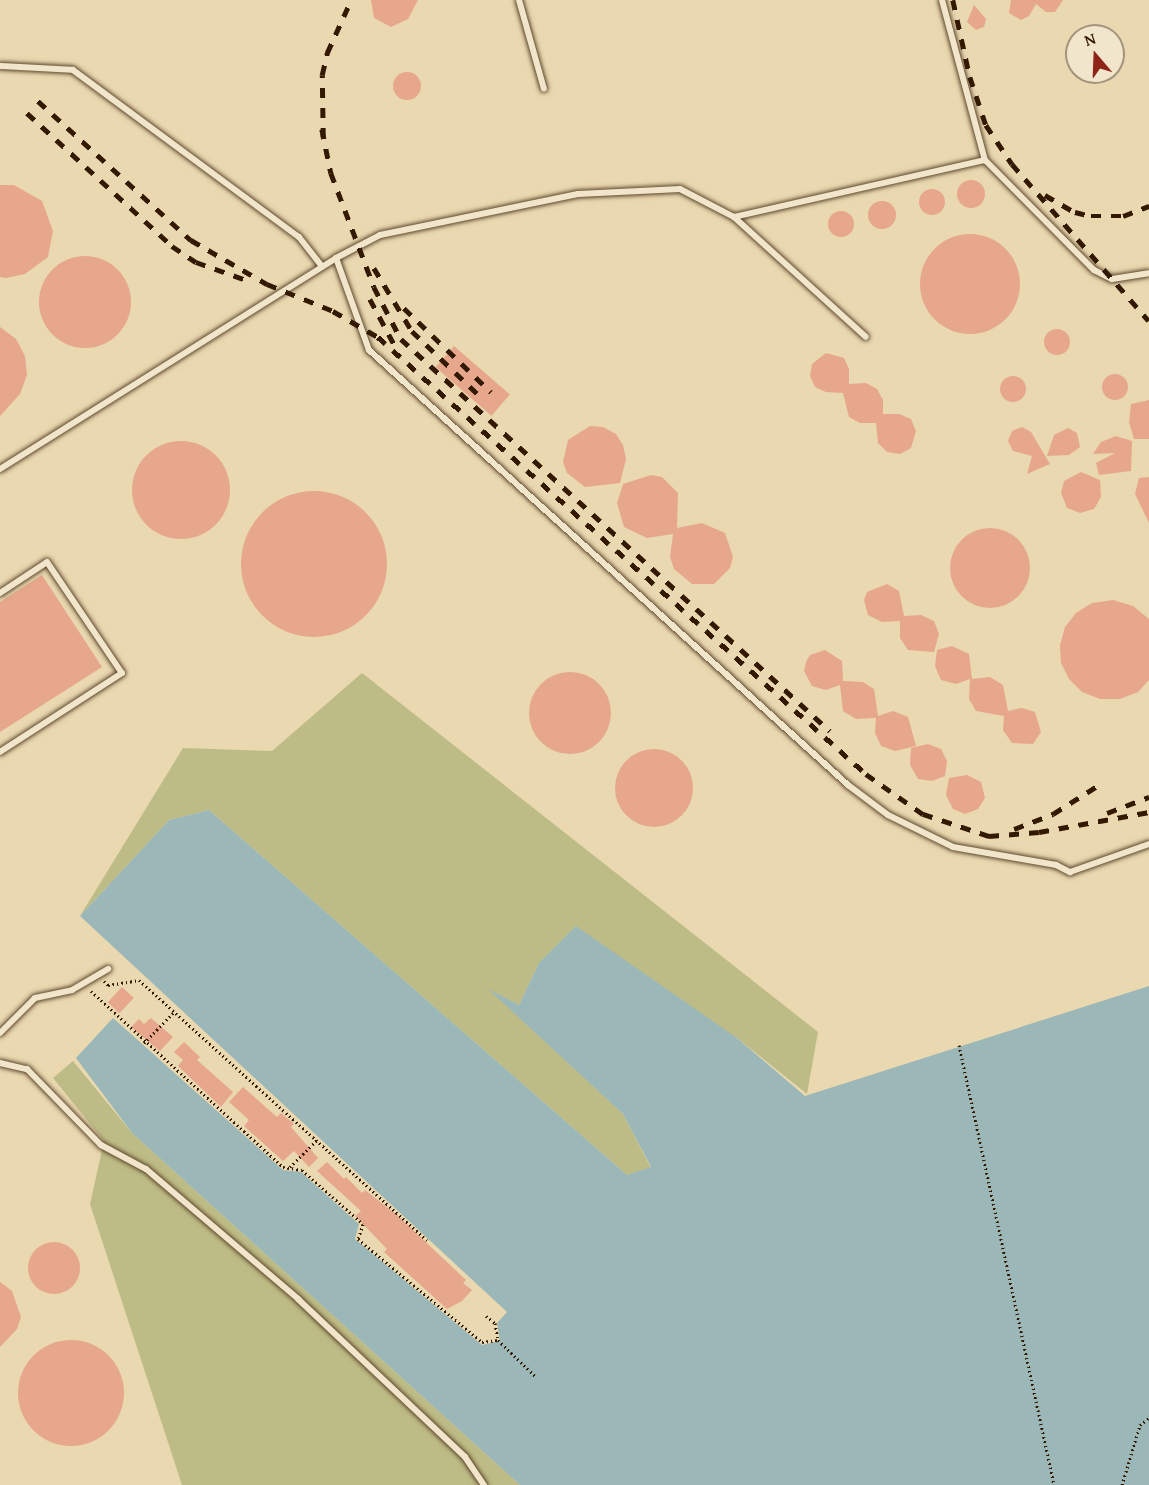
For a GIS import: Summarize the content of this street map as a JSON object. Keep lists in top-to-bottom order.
{
  "north": "top"
}
